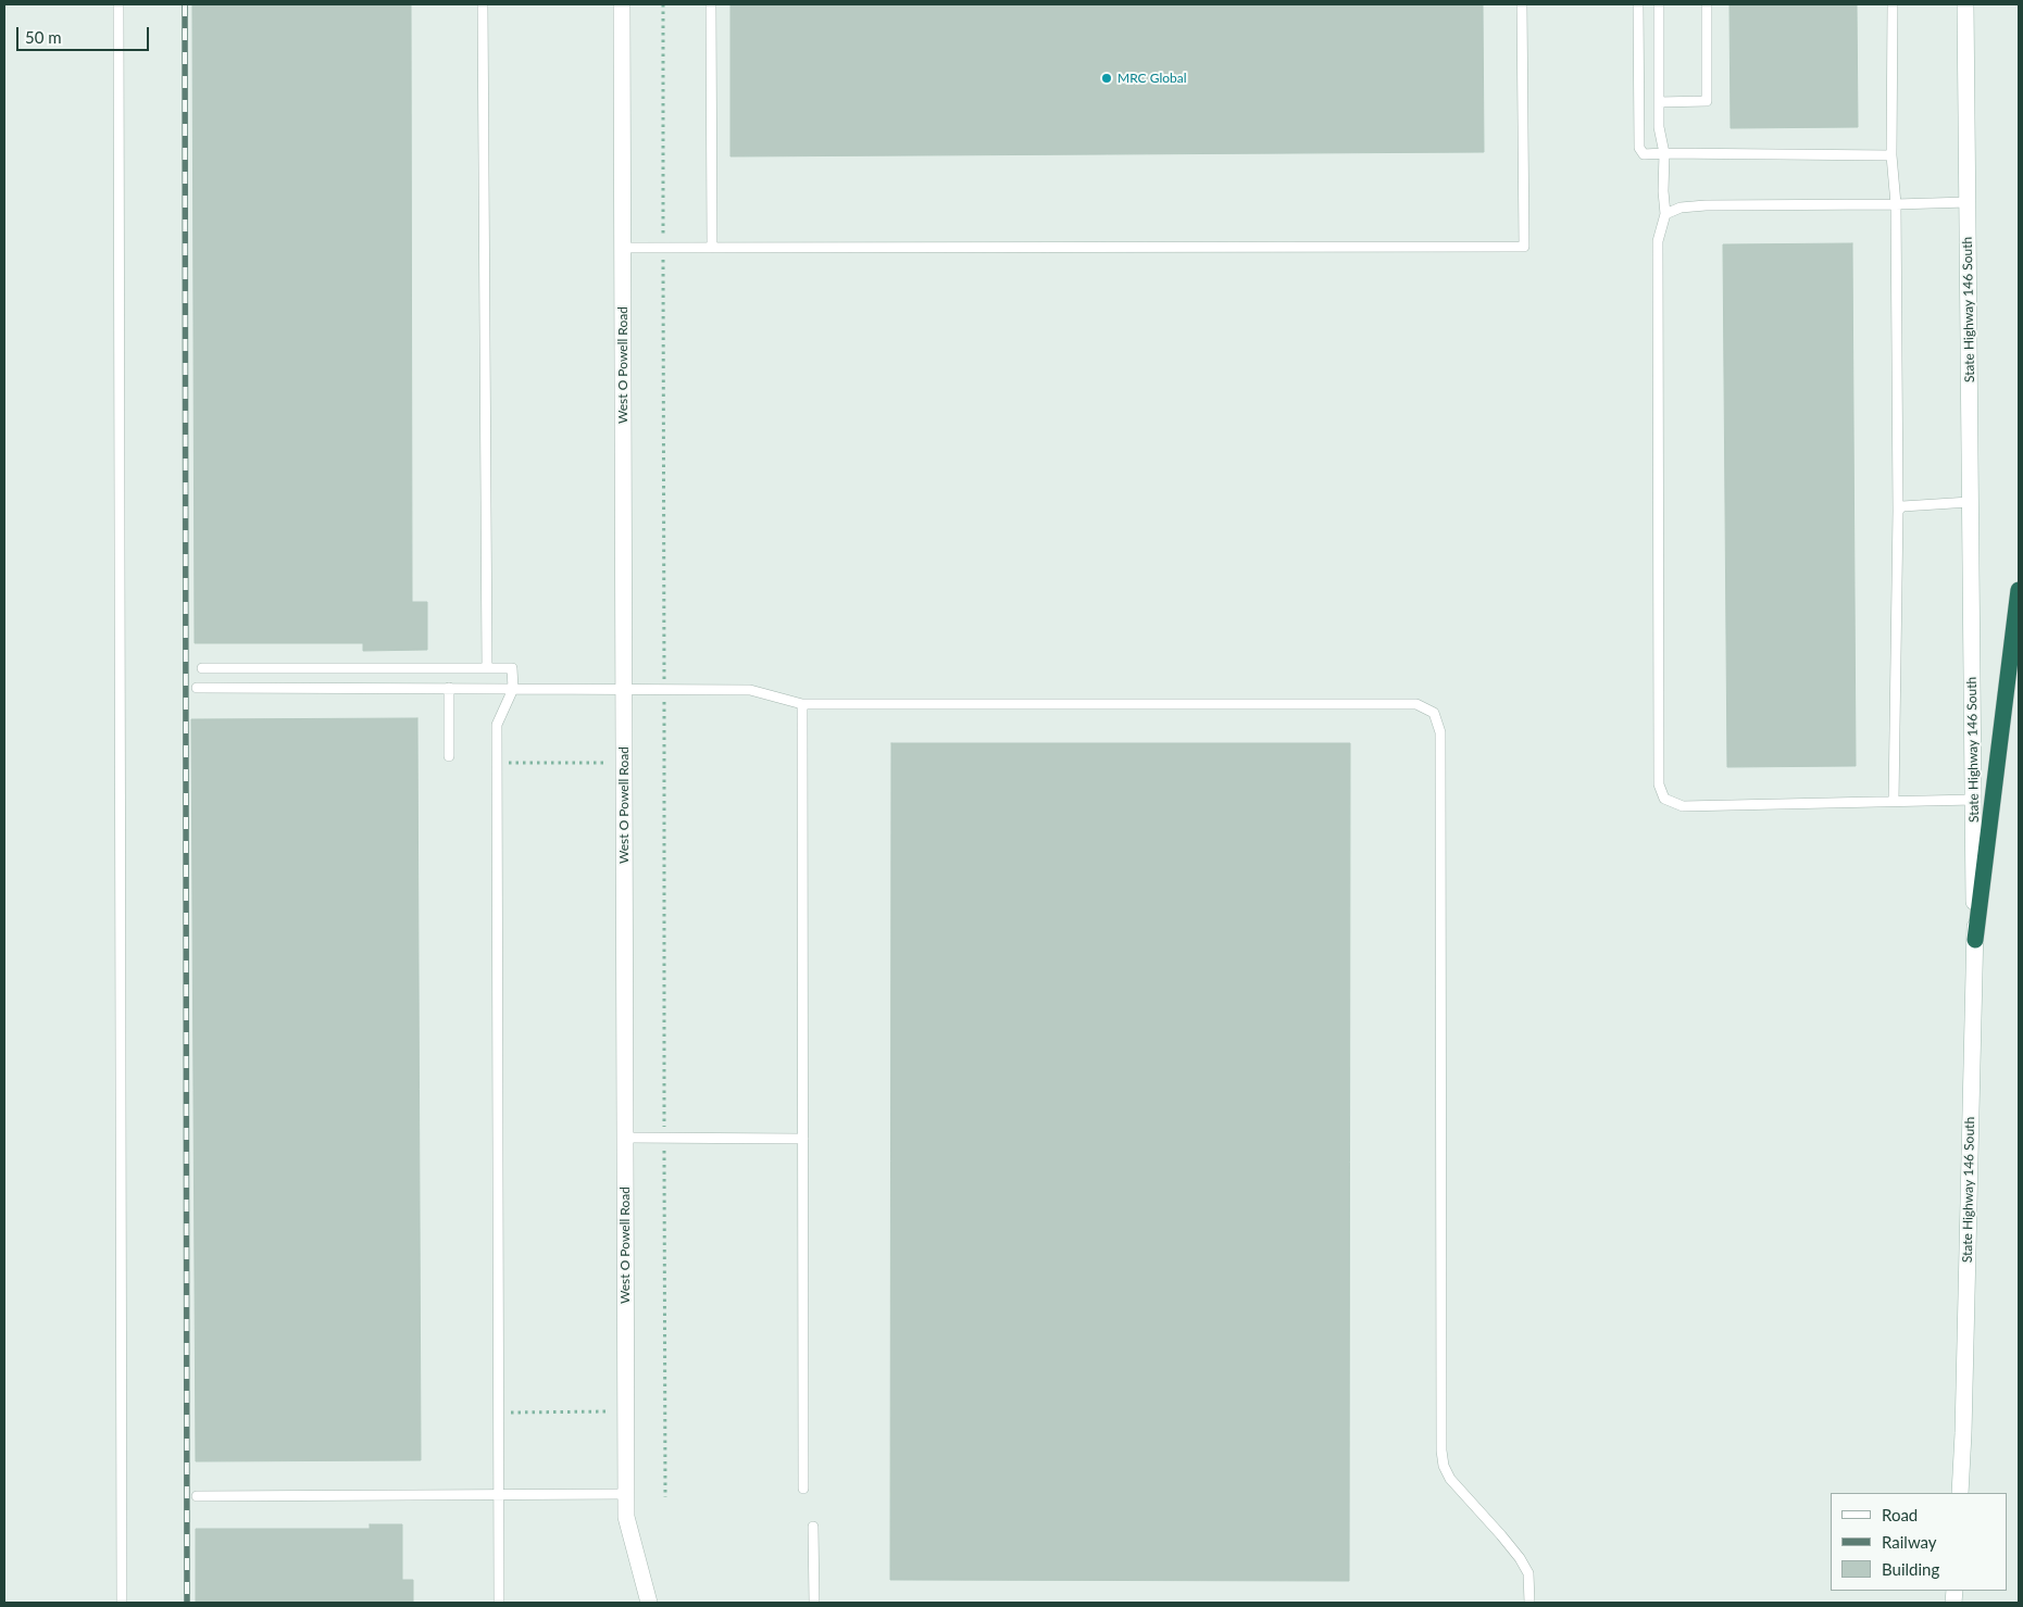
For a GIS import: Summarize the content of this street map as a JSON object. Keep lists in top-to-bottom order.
{
  "streets": {
    "street": ["State Highway 146 South", "West O Powell Road"]
  },
  "places": ["MRC Global"],
  "legend": ["Road", "Railway", "Building"],
  "scale_bar": "50 m"
}
